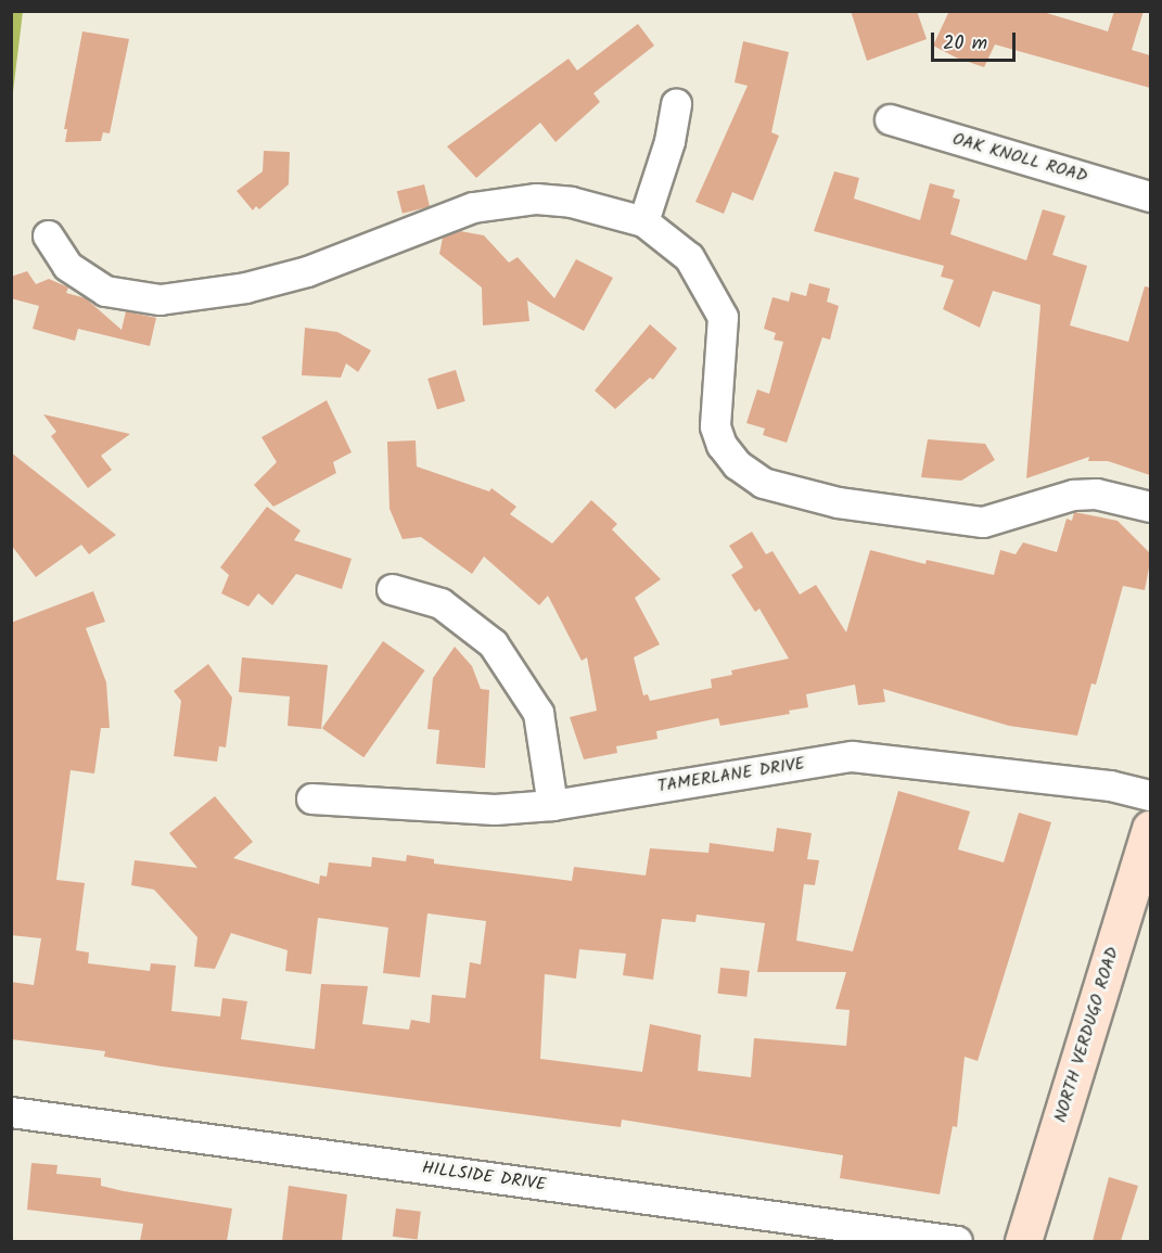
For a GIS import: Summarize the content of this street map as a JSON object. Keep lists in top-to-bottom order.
{
  "streets": {
    "main road": ["NORTH VERDUGO ROAD"],
    "street": ["OAK KNOLL ROAD", "TAMERLANE DRIVE", "HILLSIDE DRIVE"]
  },
  "scale_bar": "20 m"
}
